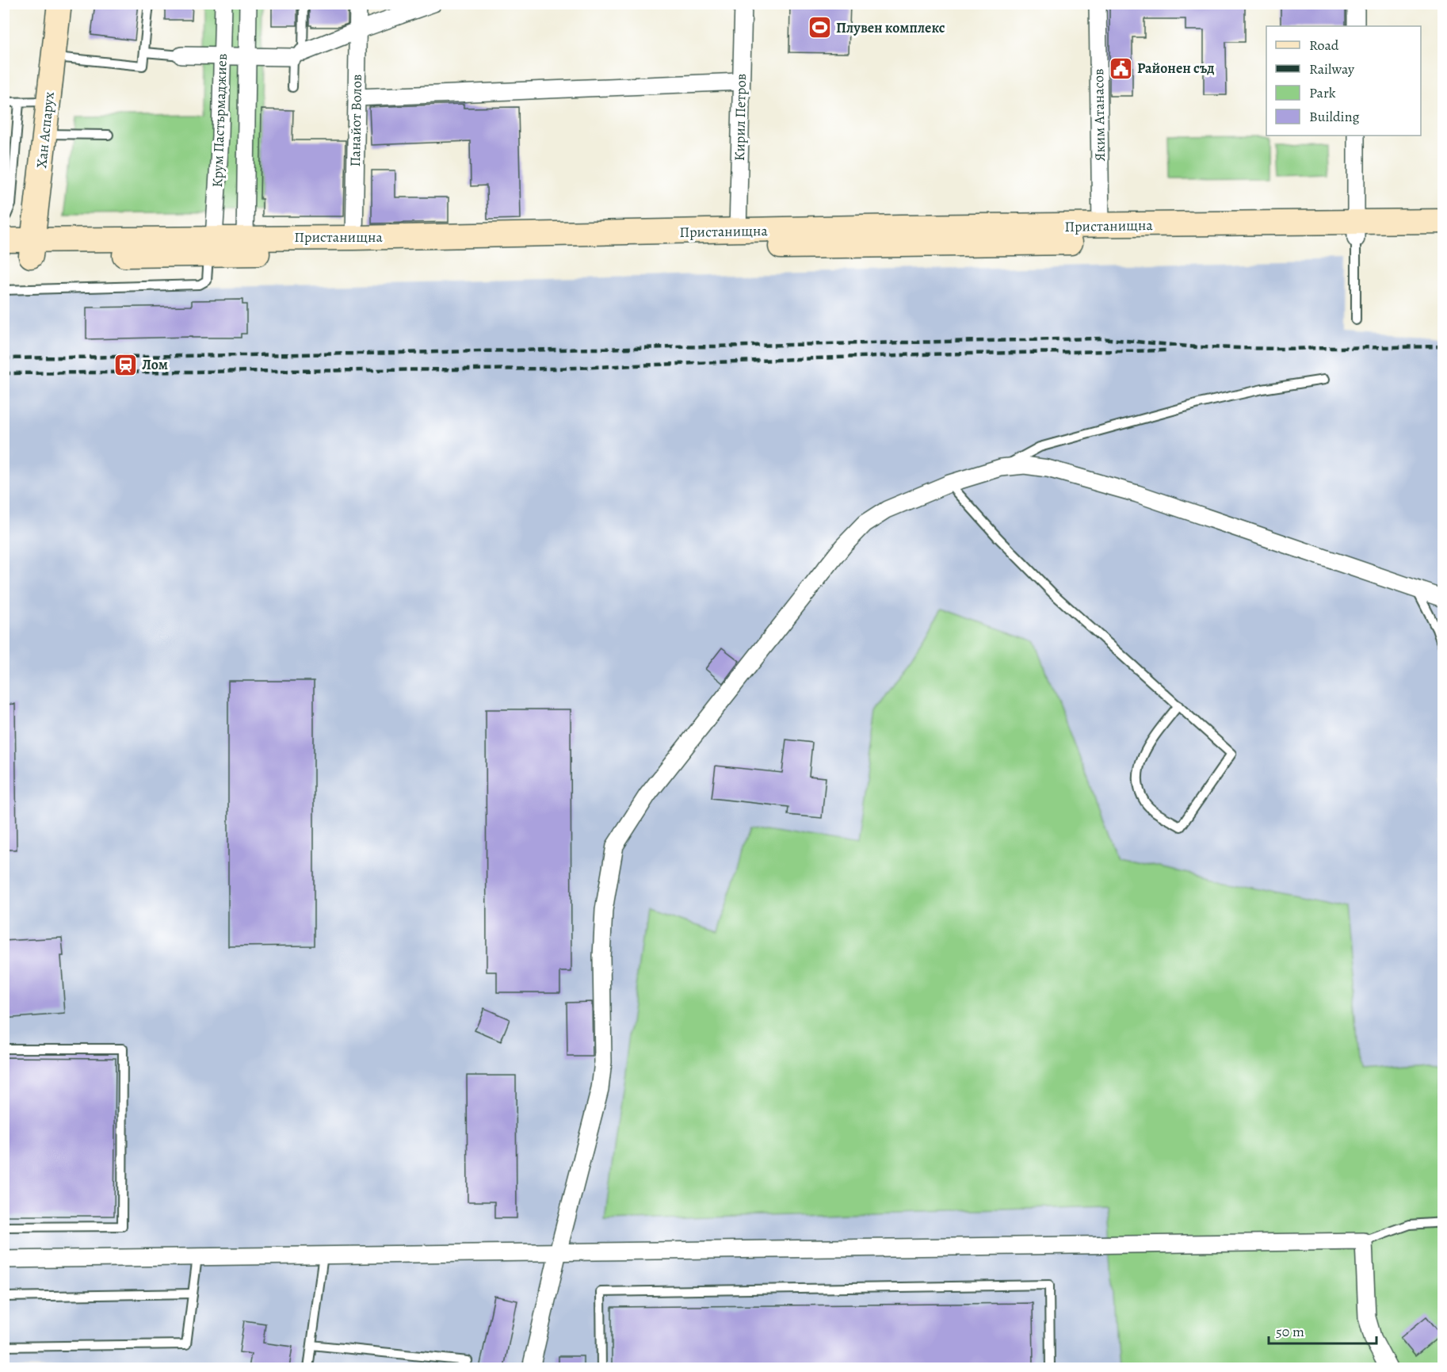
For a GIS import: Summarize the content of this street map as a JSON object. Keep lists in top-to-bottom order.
{
  "streets": {
    "main road": ["Хан Аспарух", "Пристанищна"],
    "street": [
      "Яким Атанасов",
      "Кирил Петров",
      "Крум Пастърмаджиев",
      "Панайот Волов"
    ]
  },
  "crossings": [
    ["Яким Атанасов", "Пристанищна"],
    ["Кирил Петров", "Пристанищна"],
    ["Крум Пастърмаджиев", "Пристанищна"],
    ["Панайот Волов", "Пристанищна"],
    ["Хан Аспарух", "Пристанищна"]
  ],
  "places": {
    "sports": ["Плувен комплекс"],
    "public building": ["Районен съд"],
    "station": ["Лом"]
  },
  "legend": [
    "Road",
    "Railway",
    "Park",
    "Building"
  ],
  "scale_bar": "50 m"
}
